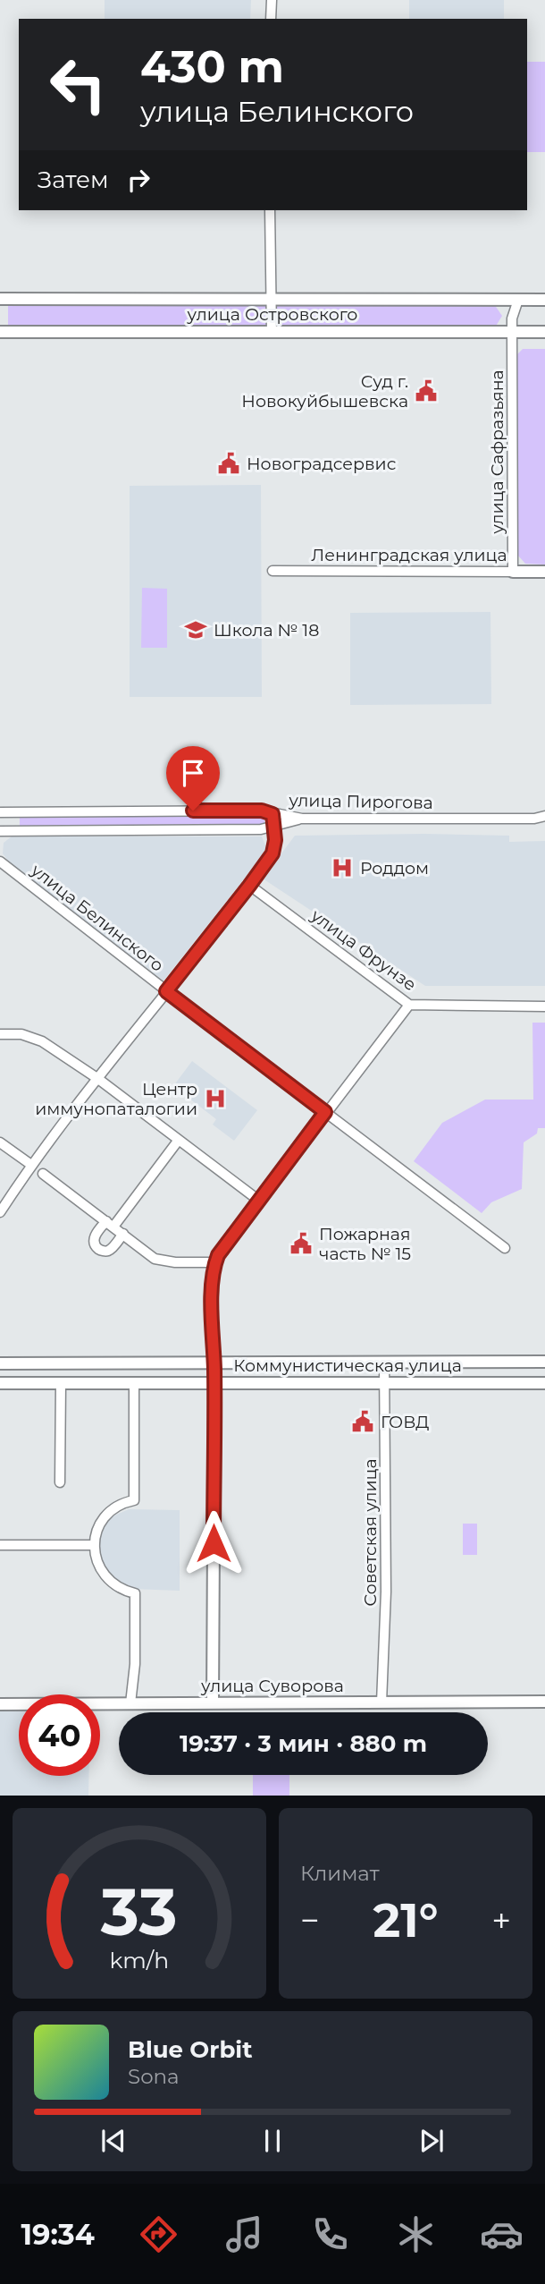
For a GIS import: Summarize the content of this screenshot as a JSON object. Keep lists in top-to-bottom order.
{
  "streets": {
    "main road": [
      "улица Островского",
      "Ленинградская улица",
      "Коммунистическая улица",
      "улица Суворова"
    ],
    "street": [
      "улица Сафразьяна",
      "улица Пирогова",
      "улица Белинского",
      "улица Фрунзе",
      "Советская улица"
    ]
  },
  "crossings": [
    ["улица Островского", "улица Сафразьяна"],
    ["улица Сафразьяна", "Ленинградская улица"],
    ["Коммунистическая улица", "Советская улица"],
    ["Советская улица", "улица Суворова"]
  ],
  "places": {
    "public building": [
      "Суд г. Новокуйбышевска",
      "Новоградсервис",
      "Пожарная часть № 15",
      "ГОВД"
    ],
    "school or university": ["Школа № 18"],
    "hospital": ["Роддом", "Центр иммунопаталогии"]
  },
  "page": {
    "turn": ["430 m", "улица Белинского"],
    "then": "Затем",
    "limit": "40",
    "trip": "19:37 · 3 мин · 880 m",
    "tile": "Климат",
    "heat": ["−", "21°", "+"],
    "song": ["Blue Orbit", "Sona"],
    "tabs": "19:34",
    "gauge": ["33", "km/h"]
  }
}
